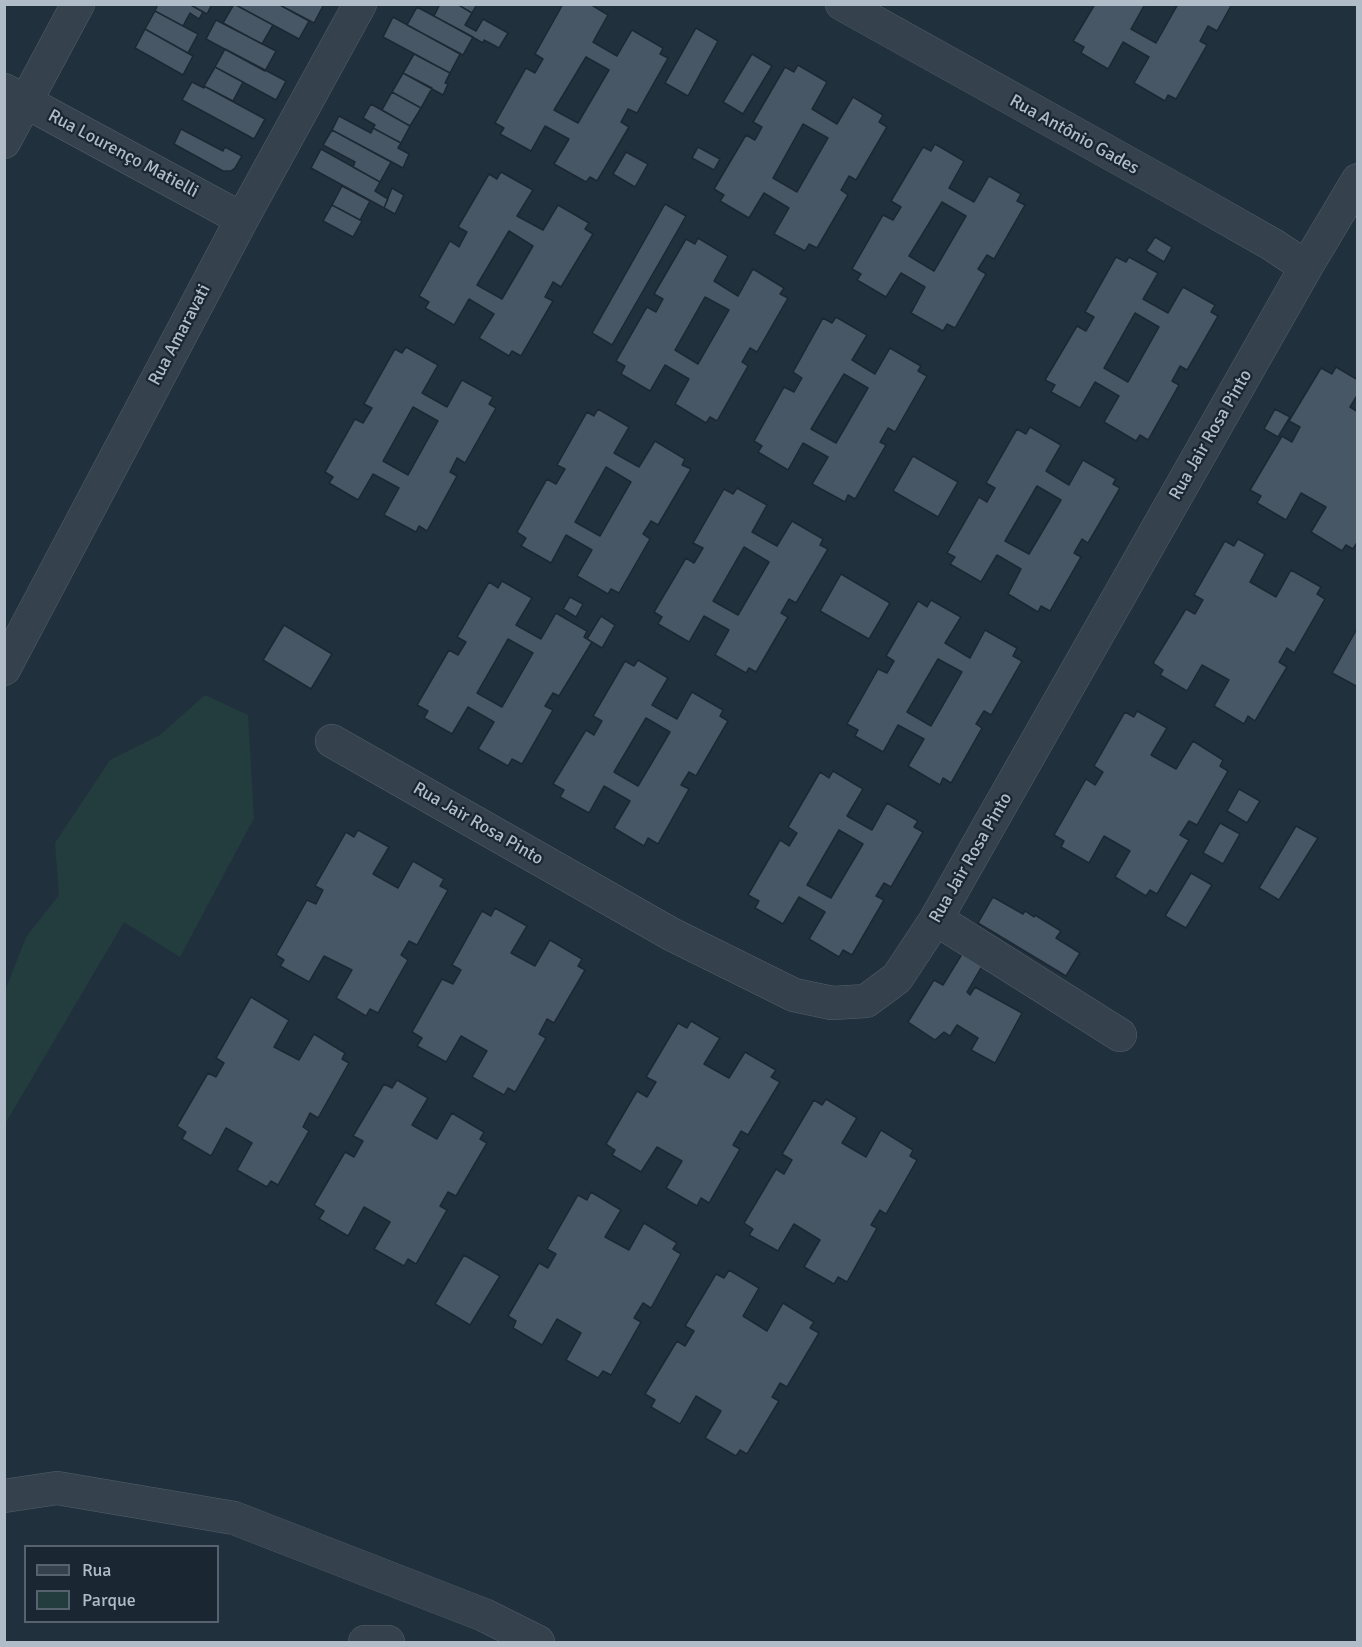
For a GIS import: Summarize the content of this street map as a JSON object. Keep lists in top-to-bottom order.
{
  "streets": {
    "street": [
      "Rua Antônio Gades",
      "Rua Lourenço Matielli",
      "Rua Amaravati",
      "Rua Jair Rosa Pinto"
    ]
  },
  "crossings": [
    ["Rua Antônio Gades", "Rua Jair Rosa Pinto"],
    ["Rua Lourenço Matielli", "Rua Amaravati"]
  ],
  "legend": ["Rua", "Parque"]
}
